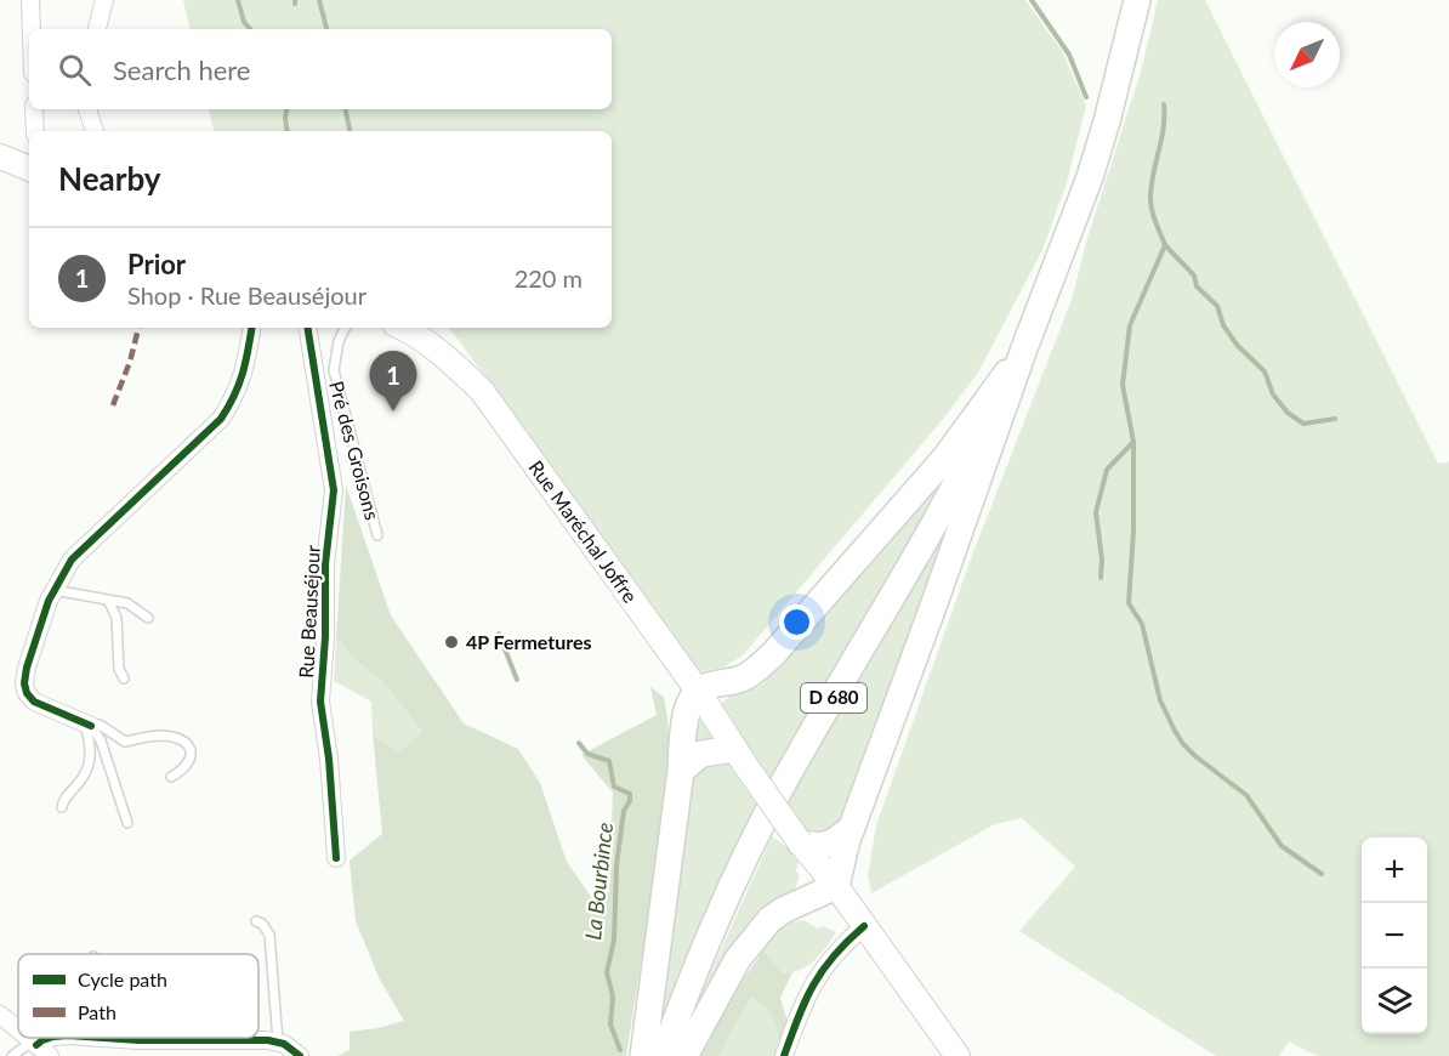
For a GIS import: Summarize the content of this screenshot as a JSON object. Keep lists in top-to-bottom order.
{
  "streets": {
    "main road": ["Rue Maréchal Joffre", "D 680"],
    "street": ["Rue Beauséjour"],
    "lane": ["Pré des Groisons"]
  },
  "water": ["La Bourbince"],
  "places": ["4P Fermetures"],
  "legend": ["Cycle path", "Path"],
  "north": "bottom left",
  "page": {
    "search": "Search here",
    "heading": "Nearby",
    "list": [
      {
        "mark": "1",
        "name": "Prior",
        "note": "Shop · Rue Beauséjour",
        "value": "220 m"
      }
    ],
    "pins": "1",
    "map_buttons": ["+", "−"]
  }
}
